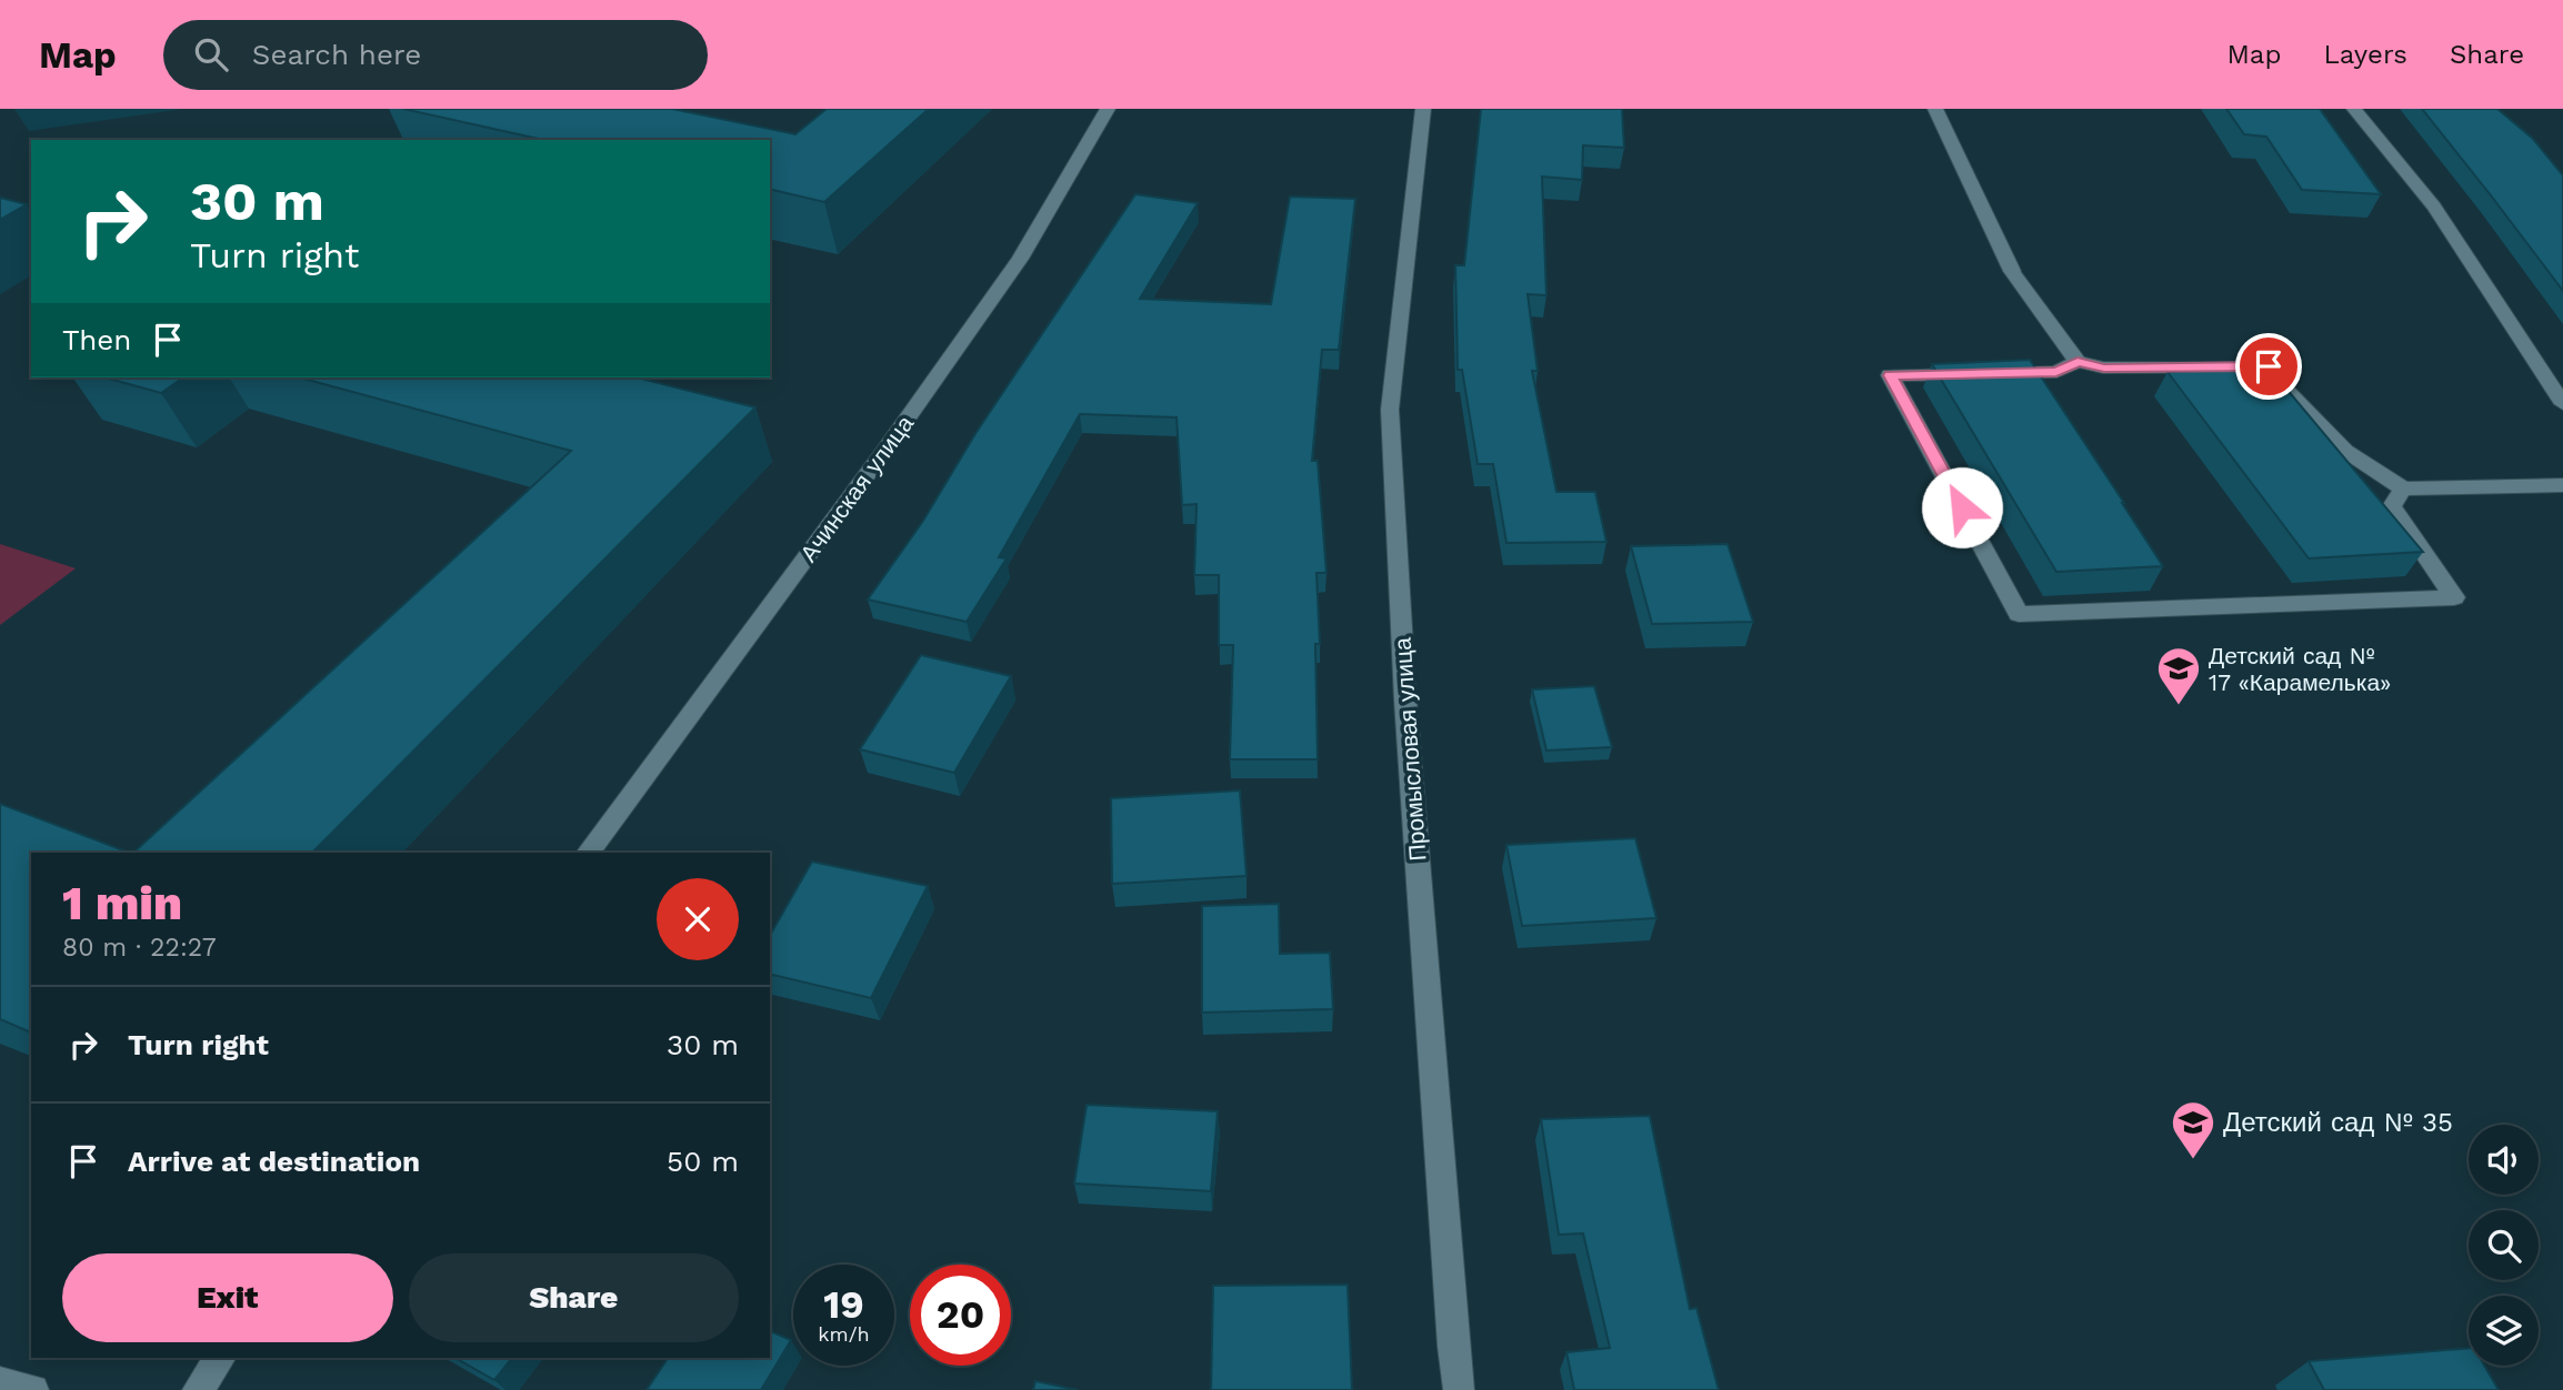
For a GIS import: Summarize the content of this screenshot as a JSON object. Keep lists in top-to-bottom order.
{
  "streets": {
    "street": ["Ачинская улица", "Промысловая улица"]
  },
  "places": {
    "school or university": ["Детский сад № 17 «Карамелька»", "Детский сад № 35"]
  },
  "page": {
    "header": "Map",
    "search": "Search here",
    "nav": ["Map", "Layers", "Share"],
    "turn": ["30 m", "Turn right"],
    "then": "Then",
    "heading": ["1 min", "80 m · 22:27"],
    "list": [
      {
        "name": "Turn right",
        "value": "30 m"
      },
      {
        "name": "Arrive at destination",
        "value": "50 m"
      }
    ],
    "buttons": ["Exit", "Share"],
    "speed": "19 km/h",
    "limit": "20"
  }
}
